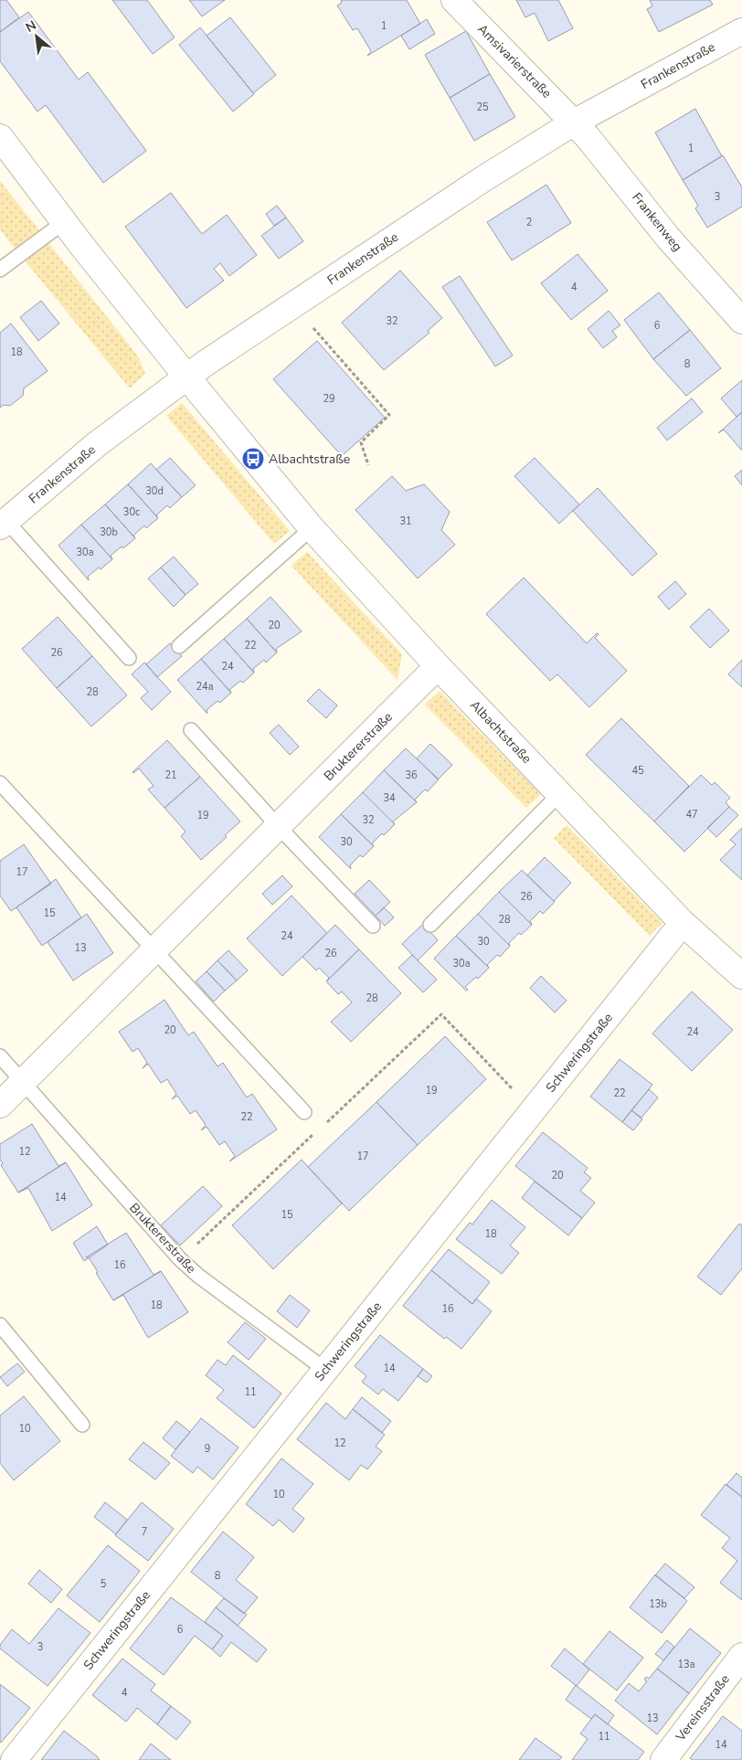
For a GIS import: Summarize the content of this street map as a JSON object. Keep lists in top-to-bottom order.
{
  "streets": {
    "street": [
      "Amsivarierstraße",
      "Frankenstraße",
      "Frankenweg",
      "Albachtstraße",
      "Bruktererstraße",
      "Schweringstraße",
      "Vereinsstraße"
    ]
  },
  "crossings": [
    ["Amsivarierstraße", "Frankenstraße"],
    ["Amsivarierstraße", "Frankenweg"],
    ["Frankenstraße", "Frankenweg"],
    ["Frankenstraße", "Albachtstraße"],
    ["Albachtstraße", "Bruktererstraße"],
    ["Albachtstraße", "Schweringstraße"],
    ["Bruktererstraße", "Schweringstraße"]
  ],
  "places": {
    "bus stop": ["Albachtstraße"]
  },
  "house_numbers": [
    "1",
    "25",
    "1",
    "3",
    "2",
    "4",
    "32",
    "6",
    "18",
    "8",
    "29",
    "30d",
    "30c",
    "31",
    "30b",
    "30a",
    "20",
    "22",
    "26",
    "24",
    "24a",
    "28",
    "45",
    "21",
    "36",
    "34",
    "47",
    "19",
    "32",
    "30",
    "17",
    "26",
    "15",
    "28",
    "24",
    "30",
    "13",
    "26",
    "30a",
    "28",
    "20",
    "24",
    "19",
    "22",
    "22",
    "12",
    "17",
    "20",
    "14",
    "15",
    "18",
    "16",
    "18",
    "16",
    "14",
    "11",
    "10",
    "12",
    "9",
    "10",
    "7",
    "8",
    "5",
    "13b",
    "6",
    "3",
    "13a",
    "4",
    "13",
    "11",
    "14"
  ],
  "north": "top left"
}
